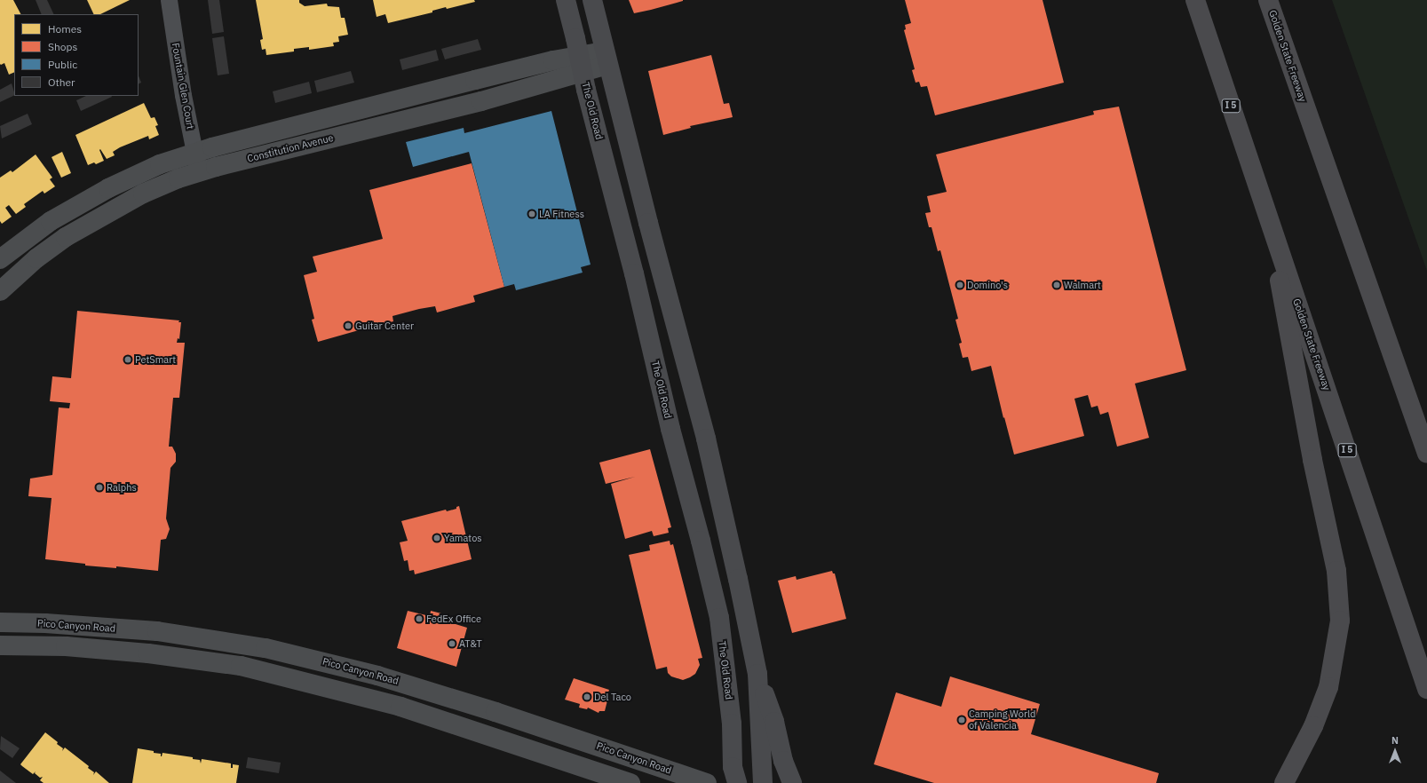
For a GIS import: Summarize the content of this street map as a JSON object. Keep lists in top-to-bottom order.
{
  "streets": {
    "highway": ["Golden State Freeway", "I 5"],
    "main road": ["The Old Road", "Constitution Avenue", "Pico Canyon Road"],
    "street": ["Fountain Glen Court"]
  },
  "crossings": [
    ["Fountain Glen Court", "Constitution Avenue"],
    ["The Old Road", "Constitution Avenue"]
  ],
  "places": [
    "LA Fitness",
    "Domino's",
    "Walmart",
    "Guitar Center",
    "PetSmart",
    "Ralphs",
    "Yamatos",
    "FedEx Office",
    "AT&T",
    "Del Taco",
    "Camping World of Valencia"
  ],
  "legend": [
    "Homes",
    "Shops",
    "Public",
    "Other"
  ],
  "north": "top"
}
